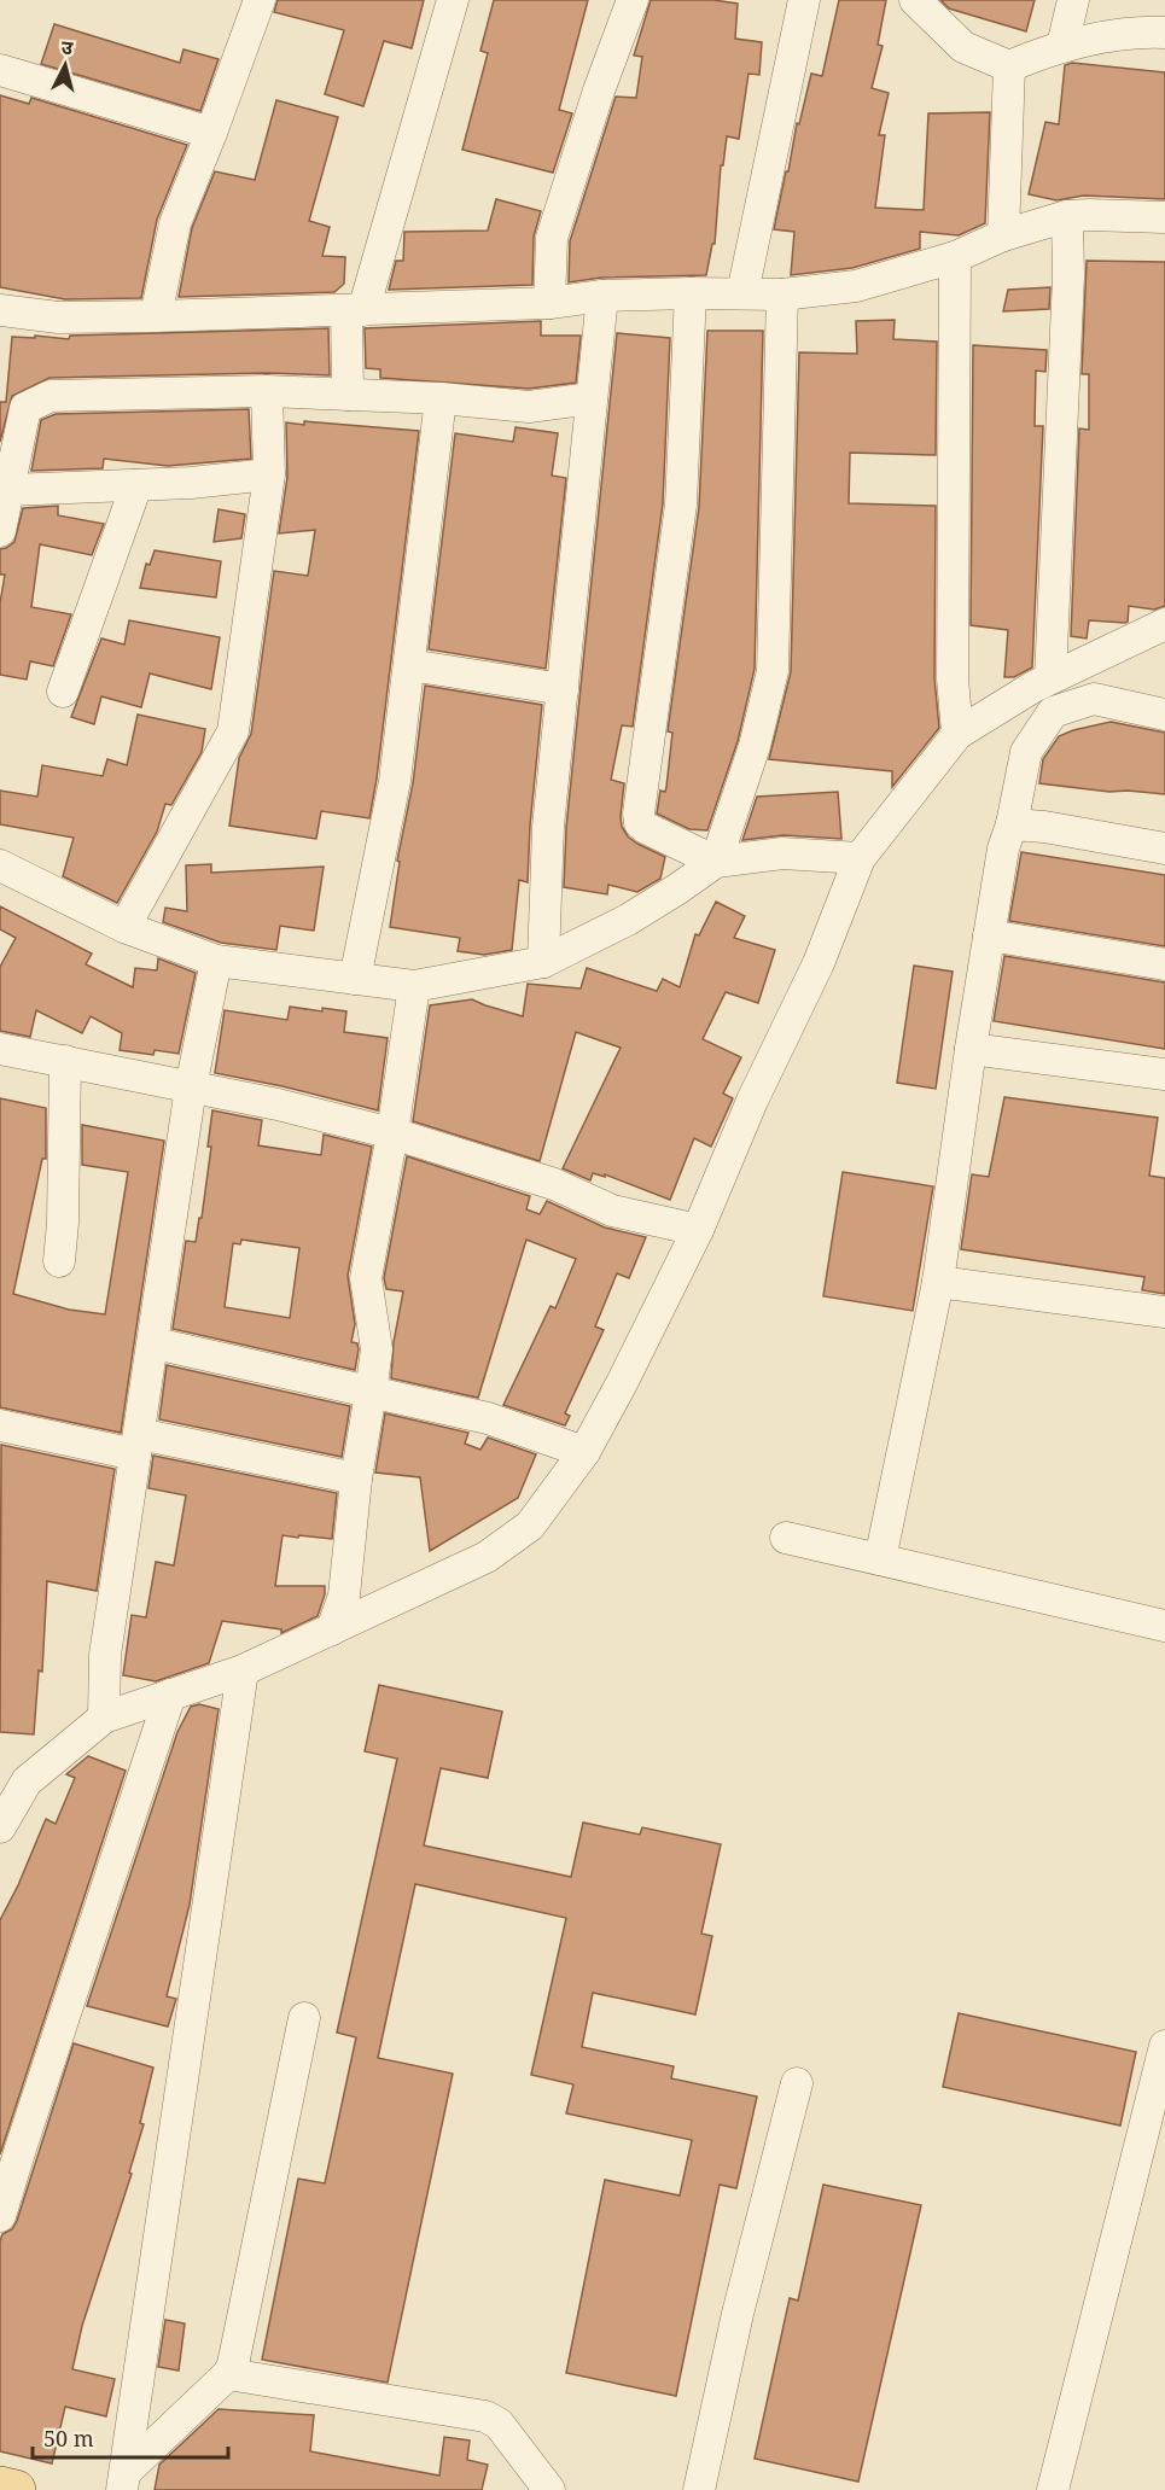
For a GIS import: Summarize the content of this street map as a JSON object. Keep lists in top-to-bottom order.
{
  "scale_bar": "50 m",
  "north": "top"
}
